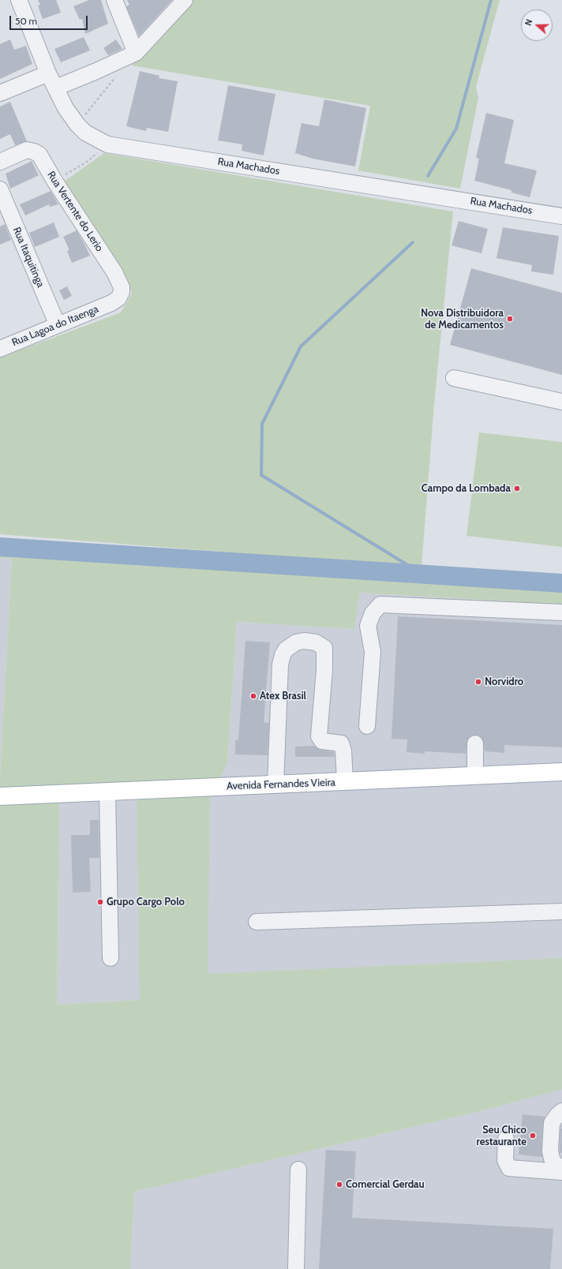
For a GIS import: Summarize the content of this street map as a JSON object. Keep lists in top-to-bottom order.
{
  "streets": {
    "main road": ["Avenida Fernandes Vieira"],
    "street": [
      "Rua Machados",
      "Rua Vertente do Lerio",
      "Rua Itaquitinga",
      "Rua Lagoa do Itaenga"
    ]
  },
  "crossings": [
    ["Rua Vertente do Lerio", "Rua Lagoa do Itaenga"],
    ["Rua Itaquitinga", "Rua Lagoa do Itaenga"]
  ],
  "places": [
    "Nova Distribuidora de Medicamentos",
    "Campo da Lombada",
    "Norvidro",
    "Atex Brasil",
    "Grupo Cargo Polo",
    "Seu Chico restaurante",
    "Comercial Gerdau"
  ],
  "scale_bar": "50 m",
  "north": "left"
}
